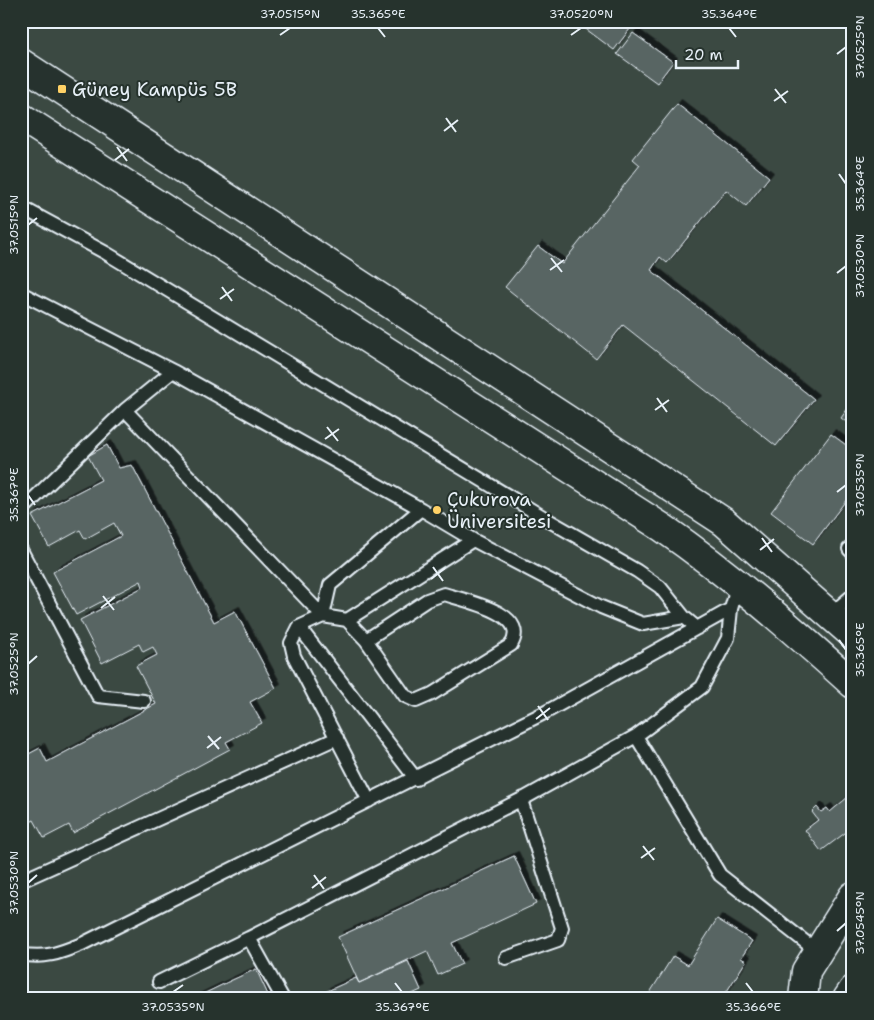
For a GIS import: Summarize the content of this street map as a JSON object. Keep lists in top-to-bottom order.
{
  "places": {
    "transit": ["Güney Kampüs 5B"],
    "other": ["Çukurova Üniversitesi"]
  },
  "scale_bar": "20 m",
  "coordinates": [
    "37.0515°N",
    "35.365°E",
    "37.0520°N",
    "35.364°E",
    "37.0525°N",
    "37.0530°N",
    "37.0535°N",
    "35.367°E",
    "37.0545°N",
    "35.366°E"
  ]
}
